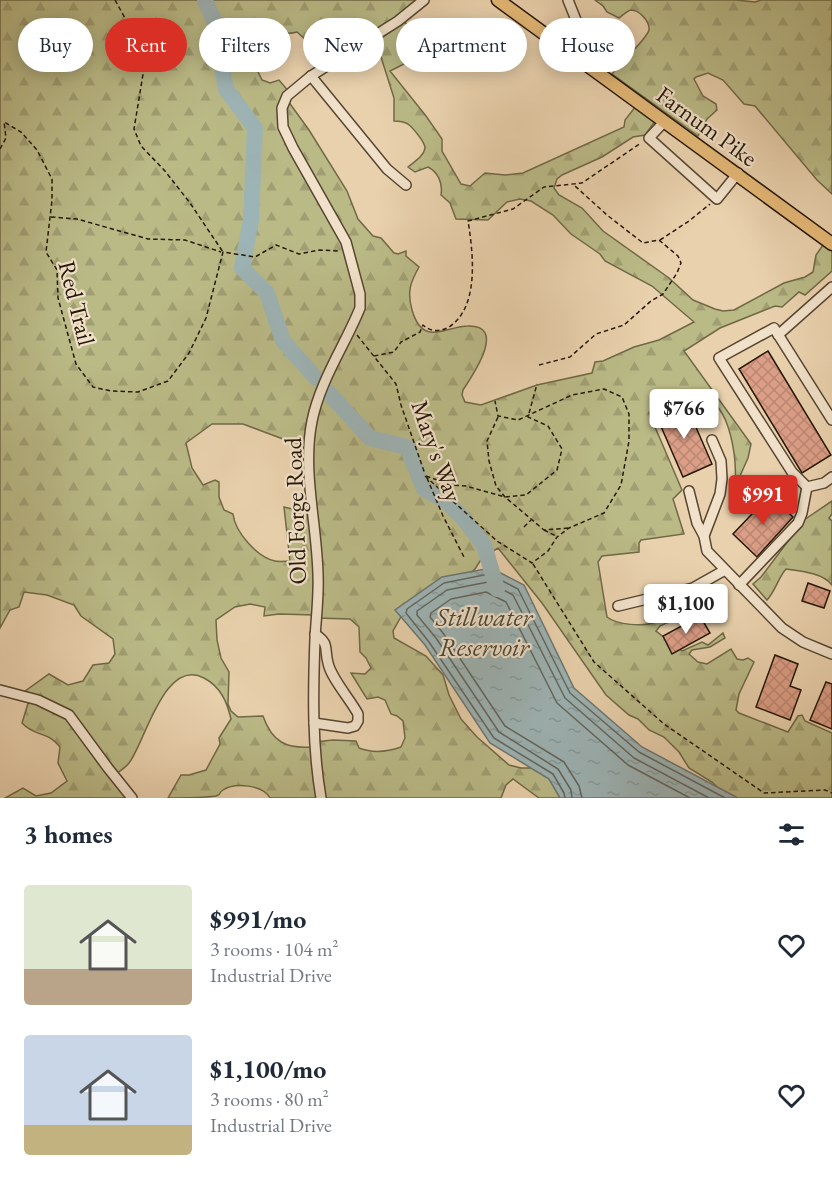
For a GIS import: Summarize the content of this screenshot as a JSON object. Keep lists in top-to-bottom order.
{
  "streets": {
    "main road": ["Farnum Pike"],
    "street": ["Old Forge Road"],
    "path": ["Red Trail", "Mary's Way"]
  },
  "crossings": [
    ["Mary's Way", "Old Forge Road"]
  ],
  "water": ["Stillwater Reservoir"],
  "page": {
    "chip": [
      "Buy",
      "Rent",
      "Filters",
      "New",
      "Apartment",
      "House"
    ],
    "price": ["$766", "$991", "$1,100"],
    "heading": "3 homes",
    "list": [
      {
        "name": "$991/mo",
        "note": "3 rooms · 104 m² · Industrial Drive"
      },
      {
        "name": "$1,100/mo",
        "note": "3 rooms · 80 m² · Industrial Drive"
      }
    ]
  }
}
